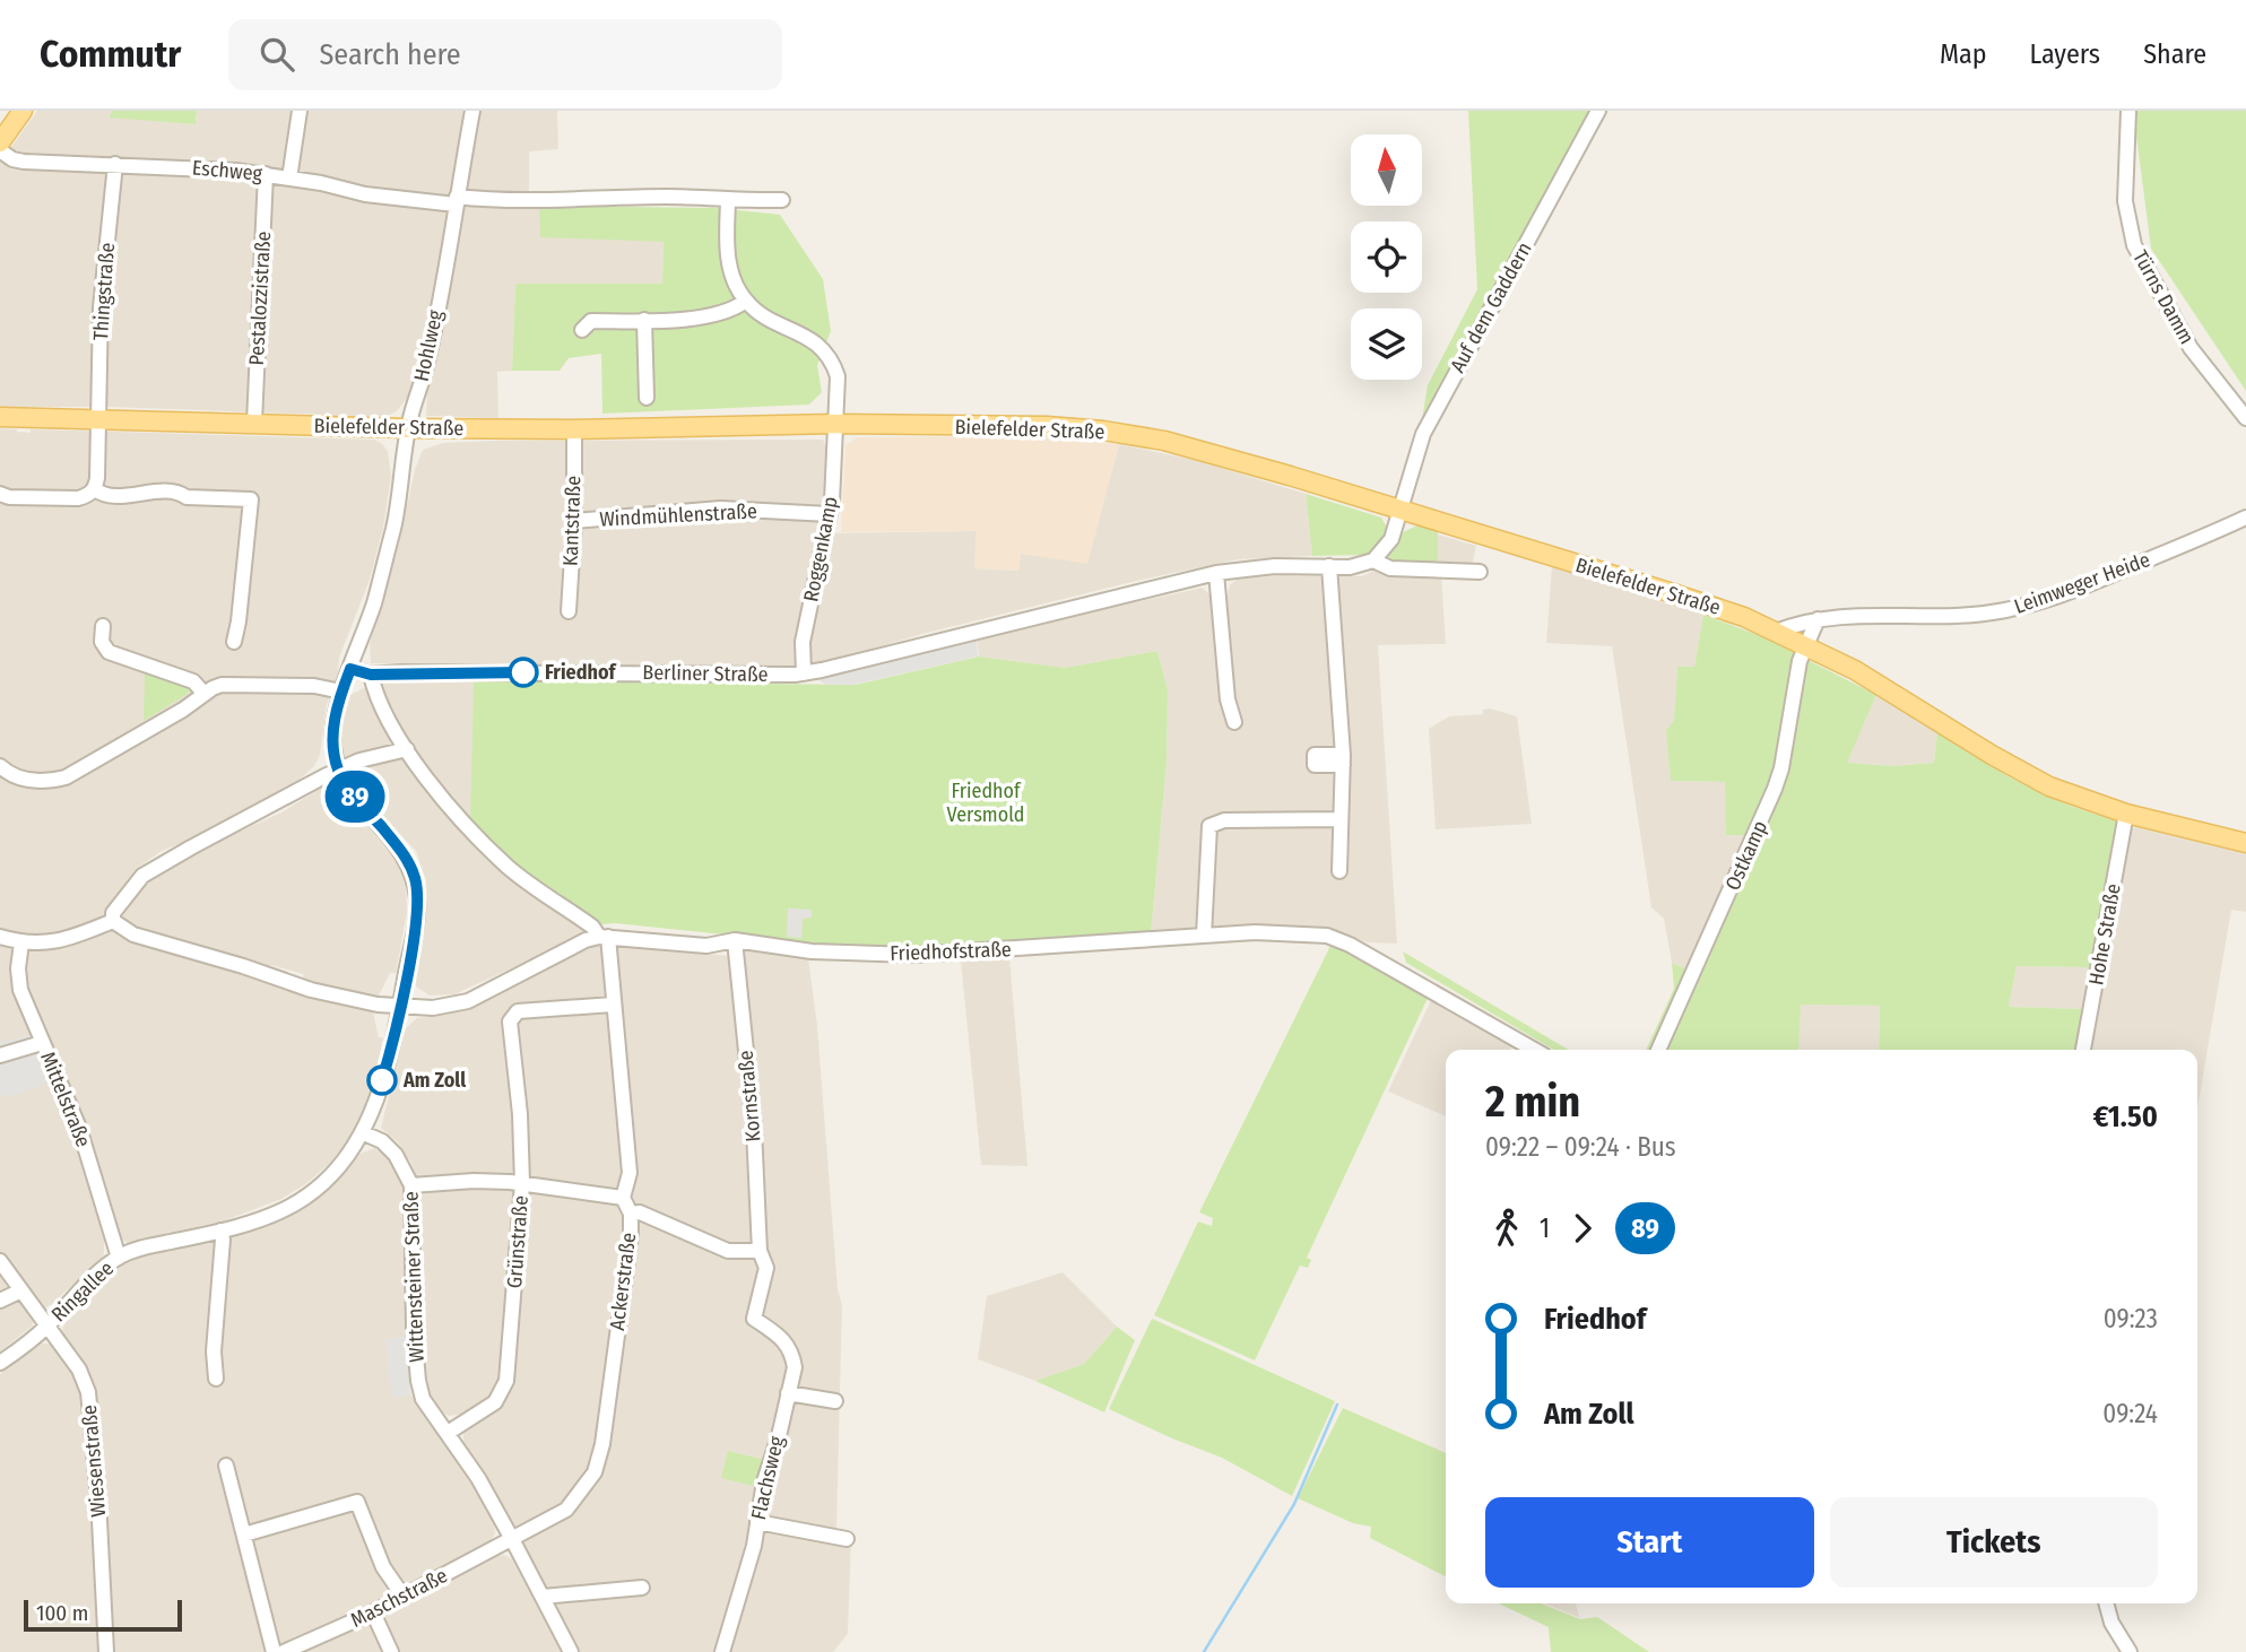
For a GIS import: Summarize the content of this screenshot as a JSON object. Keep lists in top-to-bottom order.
{
  "streets": {
    "main road": ["Bielefelder Straße"],
    "street": [
      "Eschweg",
      "Thingstraße",
      "Türns Damm",
      "Pestalozzistraße",
      "Auf dem Gaddern",
      "Hohlweg",
      "Windmühlenstraße",
      "Kantstraße",
      "Roggenkamp",
      "Leimweger Heide",
      "Berliner Straße",
      "Ostkamp",
      "Hohe Straße",
      "Friedhofstraße",
      "Kornstraße",
      "Mittelstraße",
      "Grünstraße",
      "Wittensteiner Straße",
      "Ackerstraße",
      "Ringallee",
      "Wiesenstraße",
      "Flachsweg",
      "Maschstraße"
    ]
  },
  "crossings": [
    ["Eschweg", "Thingstraße"],
    ["Eschweg", "Pestalozzistraße"],
    ["Eschweg", "Hohlweg"],
    ["Thingstraße", "Bielefelder Straße"],
    ["Pestalozzistraße", "Bielefelder Straße"],
    ["Auf dem Gaddern", "Bielefelder Straße"],
    ["Hohlweg", "Bielefelder Straße"],
    ["Hohlweg", "Berliner Straße"],
    ["Bielefelder Straße", "Kantstraße"],
    ["Bielefelder Straße", "Roggenkamp"],
    ["Bielefelder Straße", "Leimweger Heide"],
    ["Bielefelder Straße", "Ostkamp"],
    ["Bielefelder Straße", "Hohe Straße"],
    ["Windmühlenstraße", "Kantstraße"],
    ["Windmühlenstraße", "Roggenkamp"],
    ["Roggenkamp", "Berliner Straße"],
    ["Friedhofstraße", "Kornstraße"],
    ["Kornstraße", "Flachsweg"],
    ["Mittelstraße", "Ringallee"],
    ["Grünstraße", "Wittensteiner Straße"],
    ["Wittensteiner Straße", "Ackerstraße"],
    ["Wittensteiner Straße", "Ringallee"],
    ["Wittensteiner Straße", "Maschstraße"],
    ["Ackerstraße", "Maschstraße"],
    ["Ringallee", "Wiesenstraße"]
  ],
  "parks": ["Friedhof Versmold"],
  "places": ["Friedhof", "Am Zoll"],
  "lines": ["bus line 89"],
  "scale_bar": "100 m",
  "north": "top",
  "page": {
    "header": "Commutr",
    "search": "Search here",
    "nav": ["Map", "Layers", "Share"],
    "on_map": "89",
    "heading": ["2 min", "09:22 – 09:24 · Bus", "€1.50"],
    "legs": ["1", "89"],
    "list": [
      {
        "name": "Friedhof",
        "value": "09:23"
      },
      {
        "name": "Am Zoll",
        "value": "09:24"
      }
    ],
    "buttons": ["Start", "Tickets"],
    "scale": "100 m"
  }
}
